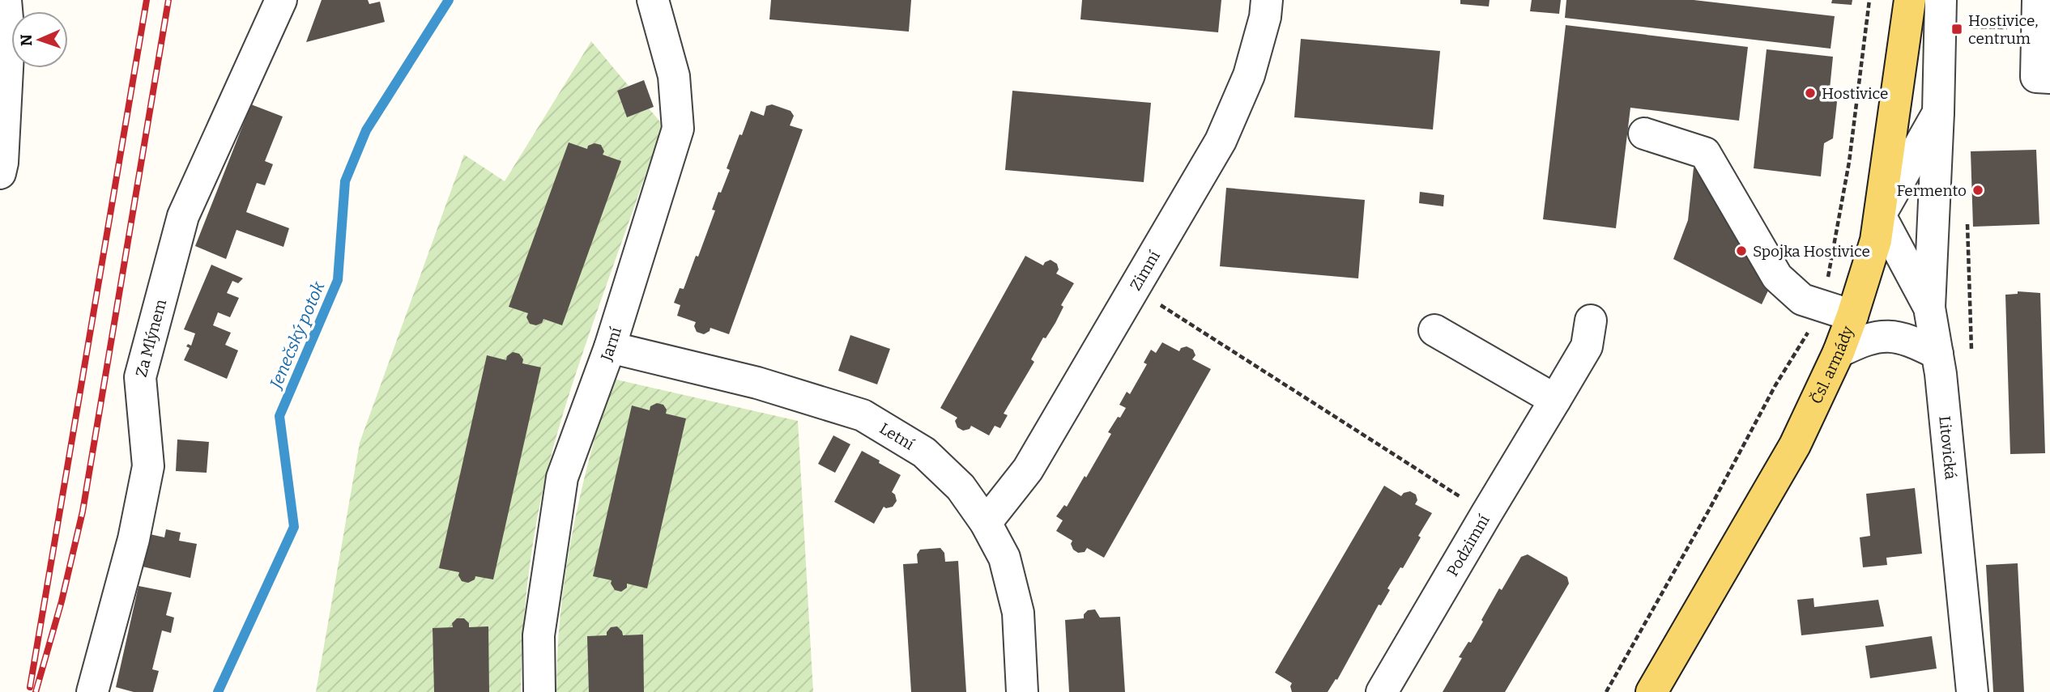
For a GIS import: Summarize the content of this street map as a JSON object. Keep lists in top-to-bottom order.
{
  "streets": {
    "main road": ["Čsl. armády"],
    "street": [
      "Zimní",
      "Za Mlýnem",
      "Jarní",
      "Letní",
      "Litovická",
      "Podzimní"
    ]
  },
  "crossings": [
    ["Zimní", "Letní"],
    ["Jarní", "Letní"],
    ["Čsl. armády", "Litovická"]
  ],
  "water": ["Jenečský potok"],
  "places": {
    "transit": ["Hostivice, centrum"],
    "other": ["Hostivice", "Fermento", "Spojka Hostivice"]
  },
  "north": "left"
}
